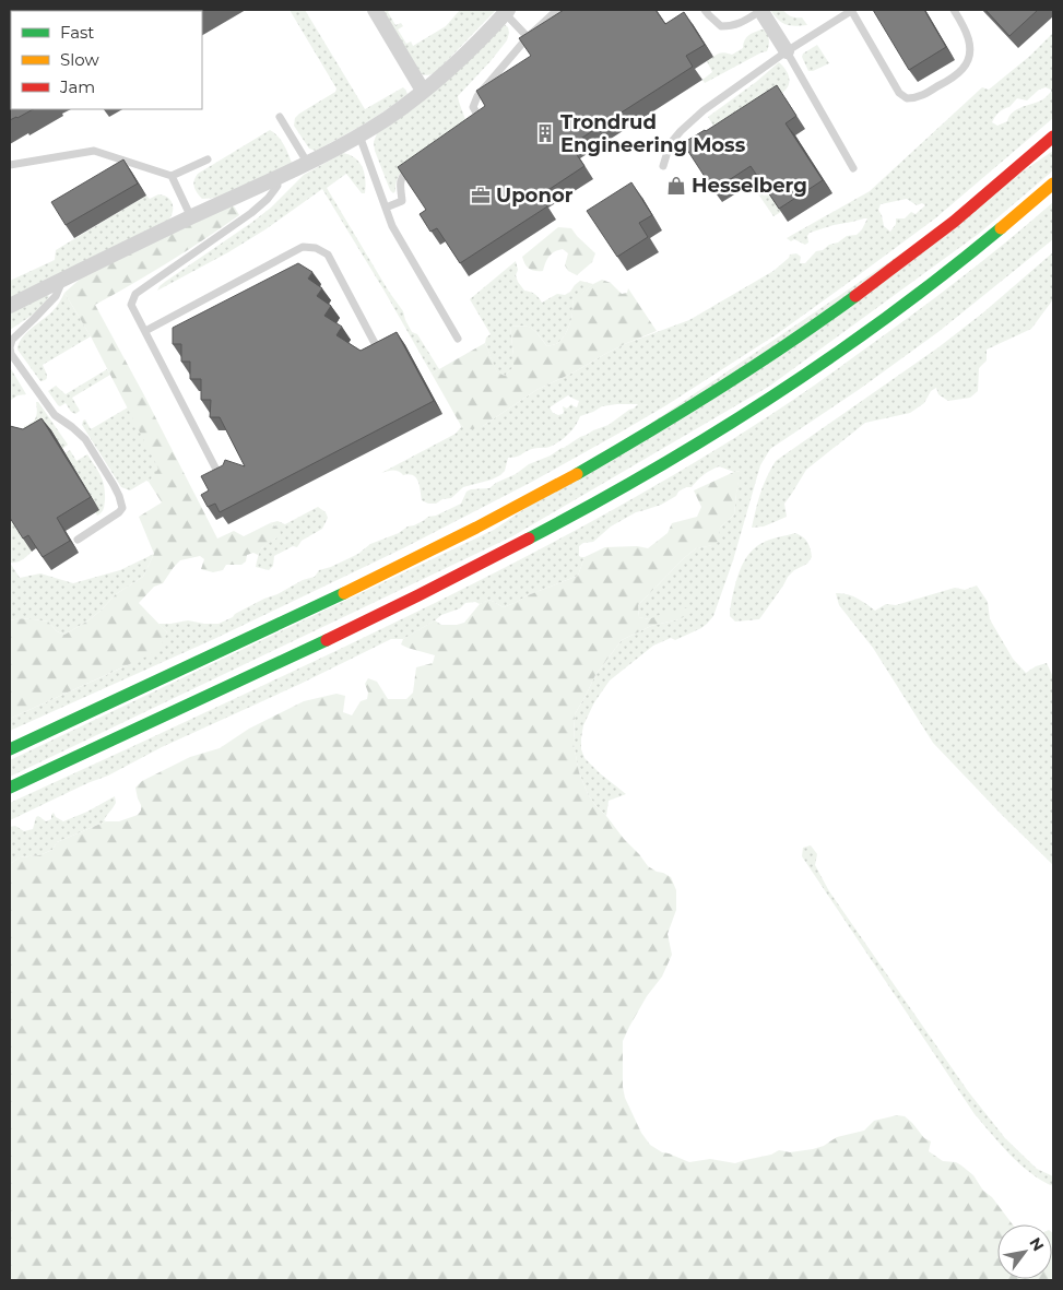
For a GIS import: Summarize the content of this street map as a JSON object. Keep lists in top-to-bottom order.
{
  "places": {
    "building": ["Trondrud Engineering Moss"],
    "shop": ["Hesselberg"],
    "office": ["Uponor"]
  },
  "legend": ["Fast", "Slow", "Jam"],
  "north": "top right"
}
